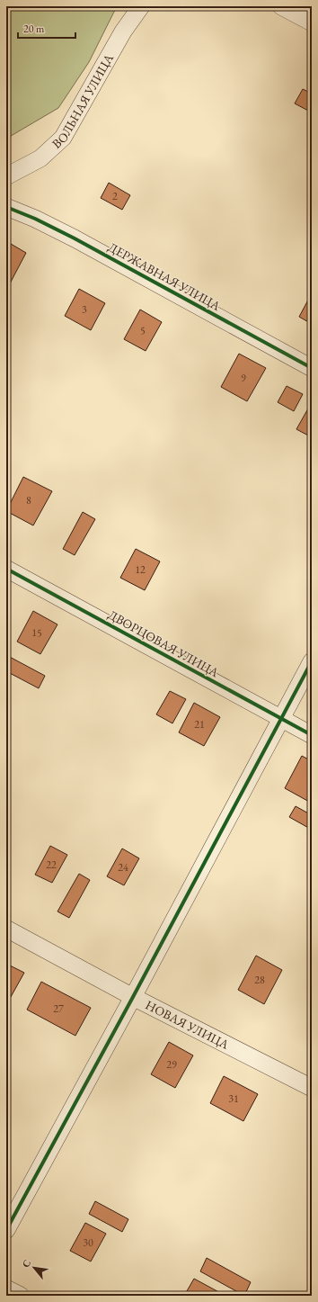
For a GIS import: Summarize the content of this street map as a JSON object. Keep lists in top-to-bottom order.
{
  "streets": {
    "street": [
      "ВОЛЬНАЯ УЛИЦА",
      "ДЕРЖАВНАЯ УЛИЦА",
      "ДВОРЦОВАЯ УЛИЦА",
      "НОВАЯ УЛИЦА"
    ]
  },
  "house_numbers": [
    "2",
    "3",
    "5",
    "9",
    "8",
    "12",
    "15",
    "21",
    "22",
    "24",
    "28",
    "27",
    "29",
    "31",
    "30"
  ],
  "scale_bar": "20 m",
  "north": "top left"
}
